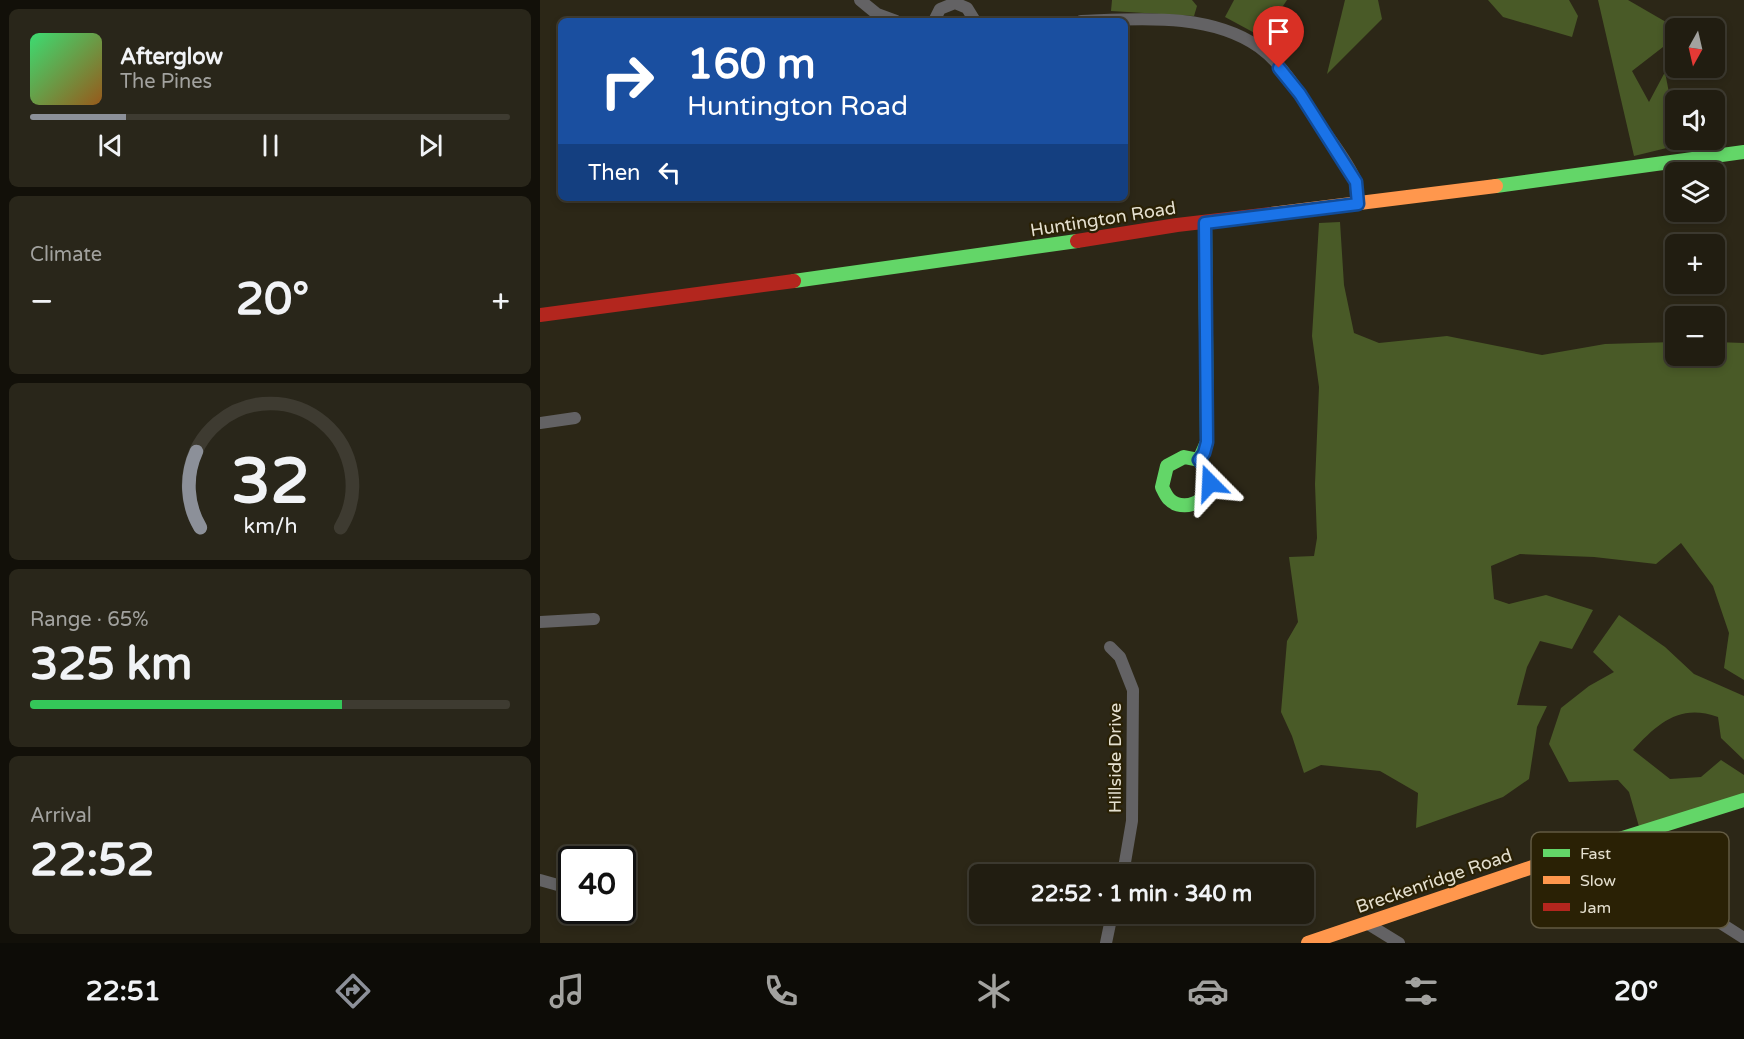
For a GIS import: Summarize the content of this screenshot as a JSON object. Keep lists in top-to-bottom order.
{
  "streets": {
    "street": ["Huntington Road", "Hillside Drive", "Breckenridge Road"]
  },
  "legend": ["Fast", "Slow", "Jam"],
  "north": "bottom",
  "page": {
    "map_buttons": ["+", "−"],
    "turn": ["160 m", "Huntington Road"],
    "song": ["Afterglow", "The Pines"],
    "then": "Then",
    "tile": [
      "Climate",
      ["Range · 65%", "325 km"],
      ["Arrival", "22:52"]
    ],
    "heat": ["−", "20°", "+"],
    "limit": "40",
    "trip": "22:52 · 1 min · 340 m",
    "tabs": ["22:51", "20°"],
    "gauge": ["32", "km/h"]
  }
}
